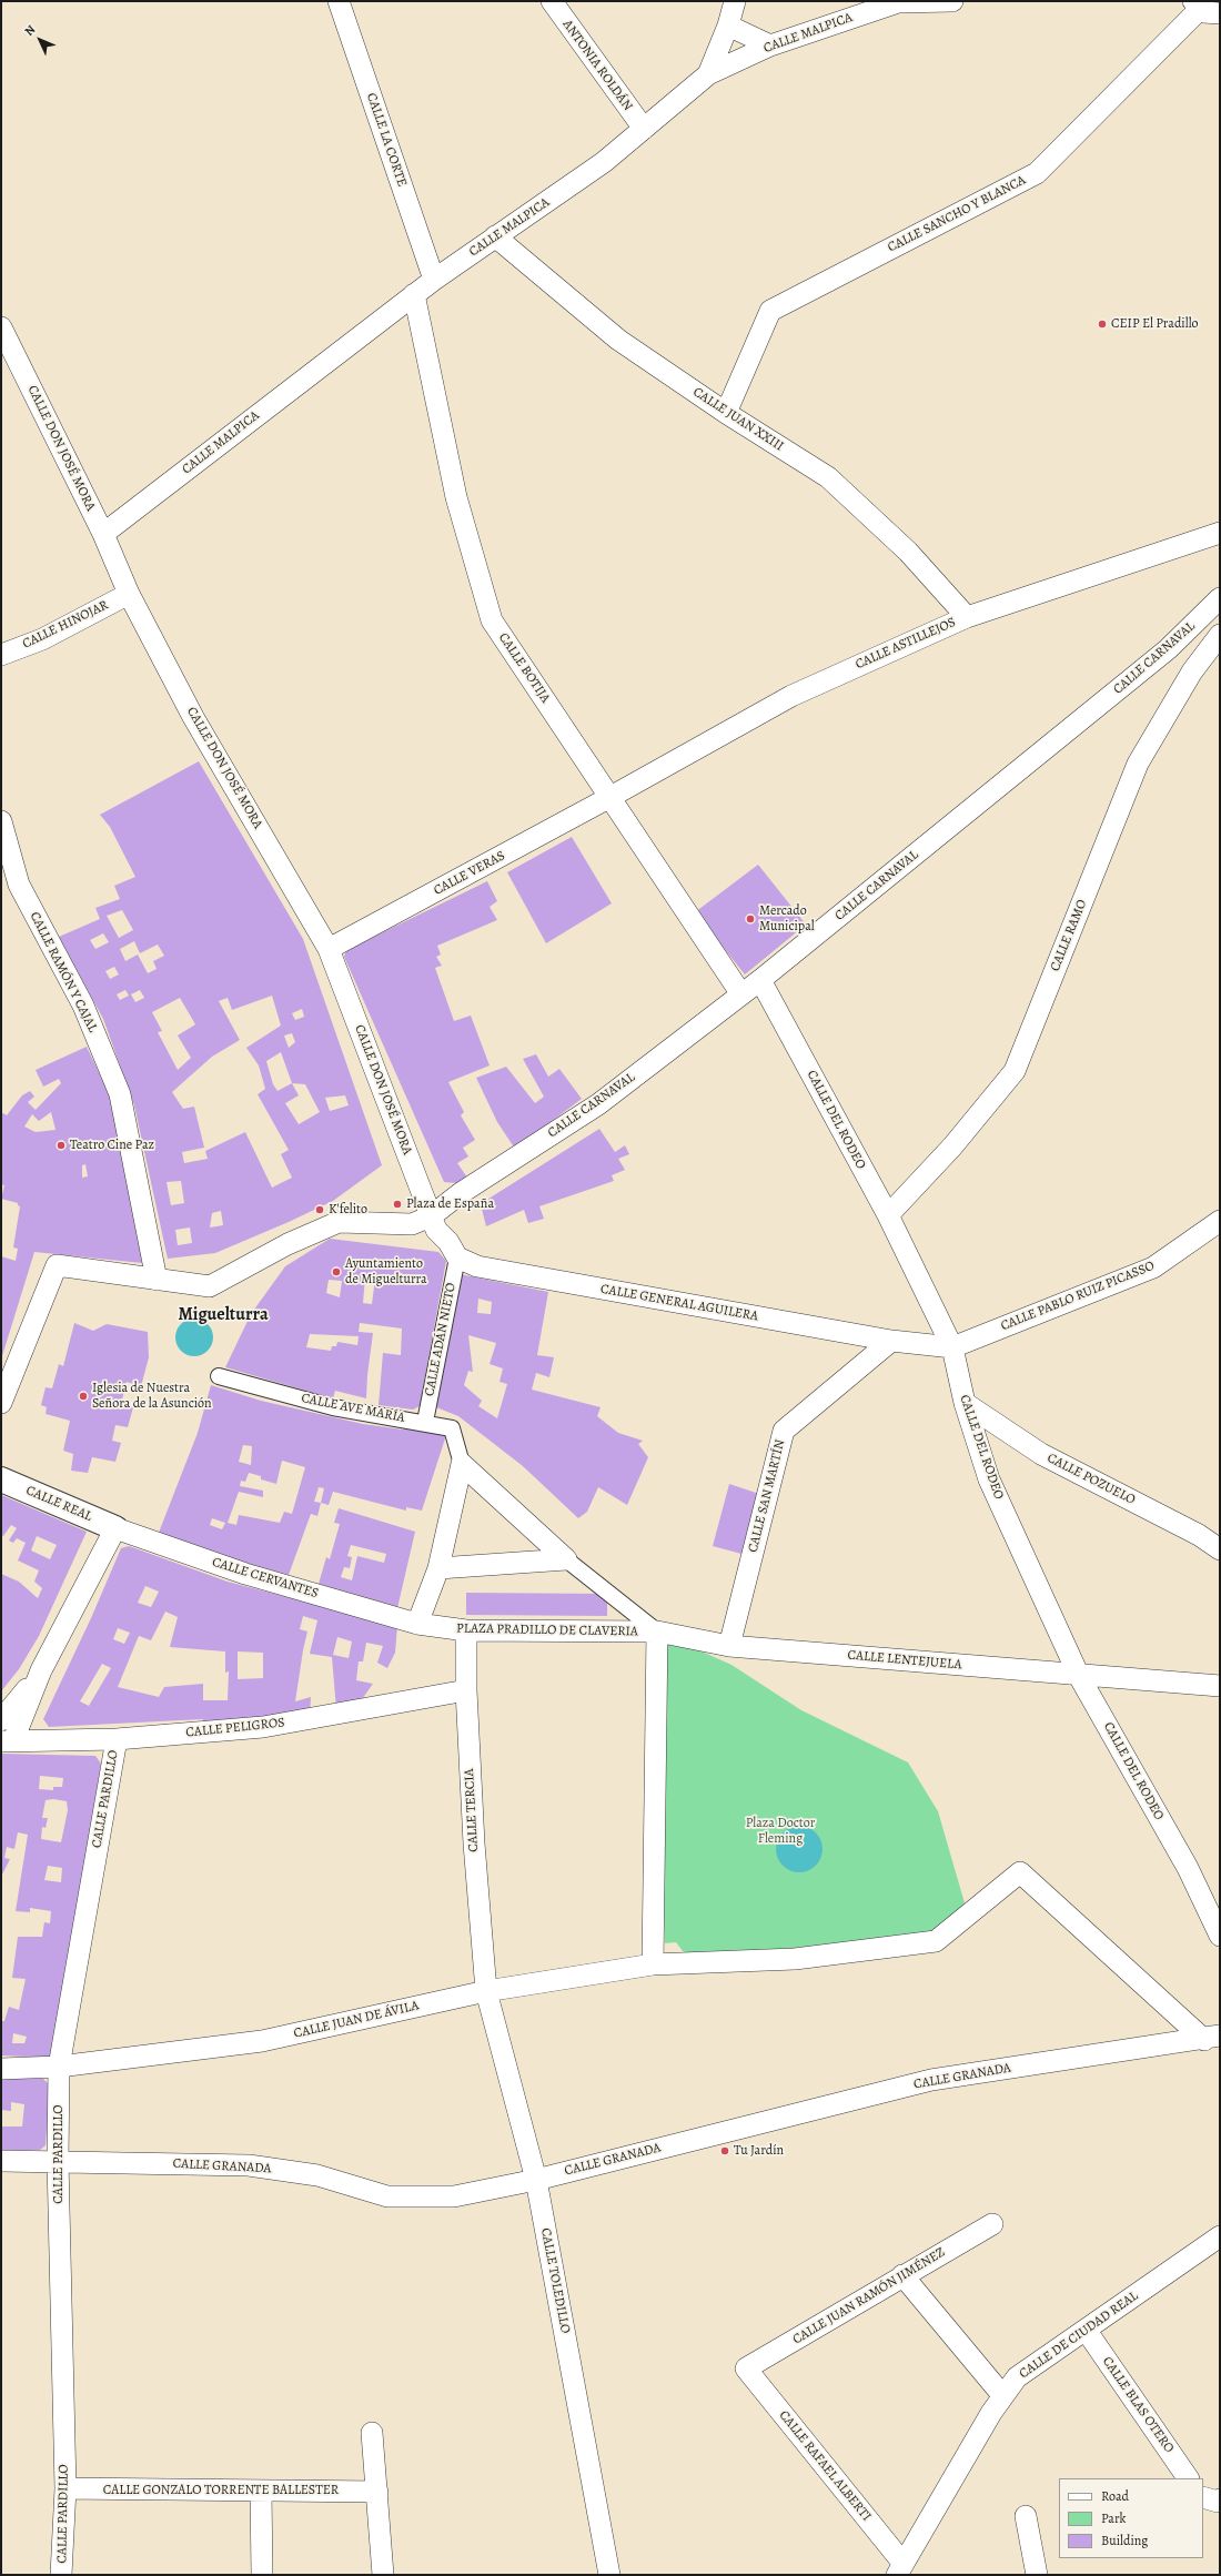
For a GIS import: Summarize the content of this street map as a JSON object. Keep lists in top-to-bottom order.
{
  "streets": {
    "street": [
      "CALLE MALPICA",
      "ANTONIA ROLDÁN",
      "CALLE LA CORTE",
      "CALLE SANCHO Y BLANCA",
      "CALLE JUAN XXIII",
      "CALLE DON JOSÉ MORA",
      "CALLE HINOJAR",
      "CALLE ASTILLEJOS",
      "CALLE CARNAVAL",
      "CALLE BOTIJA",
      "CALLE VERAS",
      "CALLE RAMO",
      "CALLE RAMÓN Y CAJAL",
      "CALLE DEL RODEO",
      "CALLE PABLO RUIZ PICASSO",
      "CALLE GENERAL AGUILERA",
      "CALLE ADÁN NIETO",
      "CALLE AVE MARÍA",
      "CALLE POZUELO",
      "CALLE SAN MARTÍN",
      "CALLE REAL",
      "CALLE CERVANTES",
      "PLAZA PRADILLO DE CLAVERIA",
      "CALLE LENTEJUELA",
      "CALLE PELIGROS",
      "CALLE PARDILLO",
      "CALLE TERCIA",
      "CALLE JUAN DE ÁVILA",
      "CALLE GRANADA",
      "CALLE TOLEDILLO",
      "CALLE JUAN RAMÓN JIMÉNEZ",
      "CALLE DE CIUDAD REAL",
      "CALLE BLAS OTERO",
      "CALLE RAFAEL ALBERTI",
      "CALLE GONZALO TORRENTE BALLESTER"
    ]
  },
  "crossings": [
    ["CALLE MALPICA", "ANTONIA ROLDÁN"],
    ["CALLE MALPICA", "CALLE LA CORTE"],
    ["CALLE MALPICA", "CALLE JUAN XXIII"],
    ["CALLE MALPICA", "CALLE DON JOSÉ MORA"],
    ["CALLE MALPICA", "CALLE BOTIJA"],
    ["CALLE SANCHO Y BLANCA", "CALLE JUAN XXIII"],
    ["CALLE JUAN XXIII", "CALLE ASTILLEJOS"],
    ["CALLE DON JOSÉ MORA", "CALLE HINOJAR"],
    ["CALLE DON JOSÉ MORA", "CALLE CARNAVAL"],
    ["CALLE DON JOSÉ MORA", "CALLE VERAS"],
    ["CALLE ASTILLEJOS", "CALLE BOTIJA"],
    ["CALLE ASTILLEJOS", "CALLE VERAS"],
    ["CALLE CARNAVAL", "CALLE BOTIJA"],
    ["CALLE CARNAVAL", "CALLE RAMÓN Y CAJAL"],
    ["CALLE CARNAVAL", "CALLE DEL RODEO"],
    ["CALLE BOTIJA", "CALLE VERAS"],
    ["CALLE RAMO", "CALLE DEL RODEO"],
    ["CALLE DEL RODEO", "CALLE PABLO RUIZ PICASSO"],
    ["CALLE DEL RODEO", "CALLE GENERAL AGUILERA"],
    ["CALLE DEL RODEO", "CALLE POZUELO"],
    ["CALLE DEL RODEO", "CALLE LENTEJUELA"],
    ["CALLE PABLO RUIZ PICASSO", "CALLE GENERAL AGUILERA"],
    ["CALLE GENERAL AGUILERA", "CALLE ADÁN NIETO"],
    ["CALLE GENERAL AGUILERA", "CALLE SAN MARTÍN"],
    ["CALLE ADÁN NIETO", "CALLE AVE MARÍA"],
    ["CALLE AVE MARÍA", "PLAZA PRADILLO DE CLAVERIA"],
    ["CALLE SAN MARTÍN", "PLAZA PRADILLO DE CLAVERIA"],
    ["CALLE SAN MARTÍN", "CALLE LENTEJUELA"],
    ["CALLE REAL", "CALLE CERVANTES"],
    ["CALLE CERVANTES", "PLAZA PRADILLO DE CLAVERIA"],
    ["PLAZA PRADILLO DE CLAVERIA", "CALLE LENTEJUELA"],
    ["PLAZA PRADILLO DE CLAVERIA", "CALLE TERCIA"],
    ["CALLE PELIGROS", "CALLE PARDILLO"],
    ["CALLE PELIGROS", "CALLE TERCIA"],
    ["CALLE PARDILLO", "CALLE JUAN DE ÁVILA"],
    ["CALLE PARDILLO", "CALLE GRANADA"],
    ["CALLE PARDILLO", "CALLE GONZALO TORRENTE BALLESTER"],
    ["CALLE TERCIA", "CALLE JUAN DE ÁVILA"],
    ["CALLE TERCIA", "CALLE TOLEDILLO"],
    ["CALLE JUAN DE ÁVILA", "CALLE GRANADA"],
    ["CALLE JUAN DE ÁVILA", "CALLE TOLEDILLO"],
    ["CALLE GRANADA", "CALLE TOLEDILLO"],
    ["CALLE JUAN RAMÓN JIMÉNEZ", "CALLE RAFAEL ALBERTI"],
    ["CALLE DE CIUDAD REAL", "CALLE BLAS OTERO"],
    ["CALLE DE CIUDAD REAL", "CALLE RAFAEL ALBERTI"]
  ],
  "districts": ["Miguelturra"],
  "parks": ["Plaza Doctor Fleming"],
  "places": [
    "CEIP El Pradillo",
    "Mercado Municipal",
    "Teatro Cine Paz",
    "Plaza de España",
    "K'felito",
    "Ayuntamiento de Miguelturra",
    "Iglesia de Nuestra Señora de la Asunción",
    "Tu Jardín"
  ],
  "legend": ["Road", "Park", "Building"],
  "north": "top left"
}
